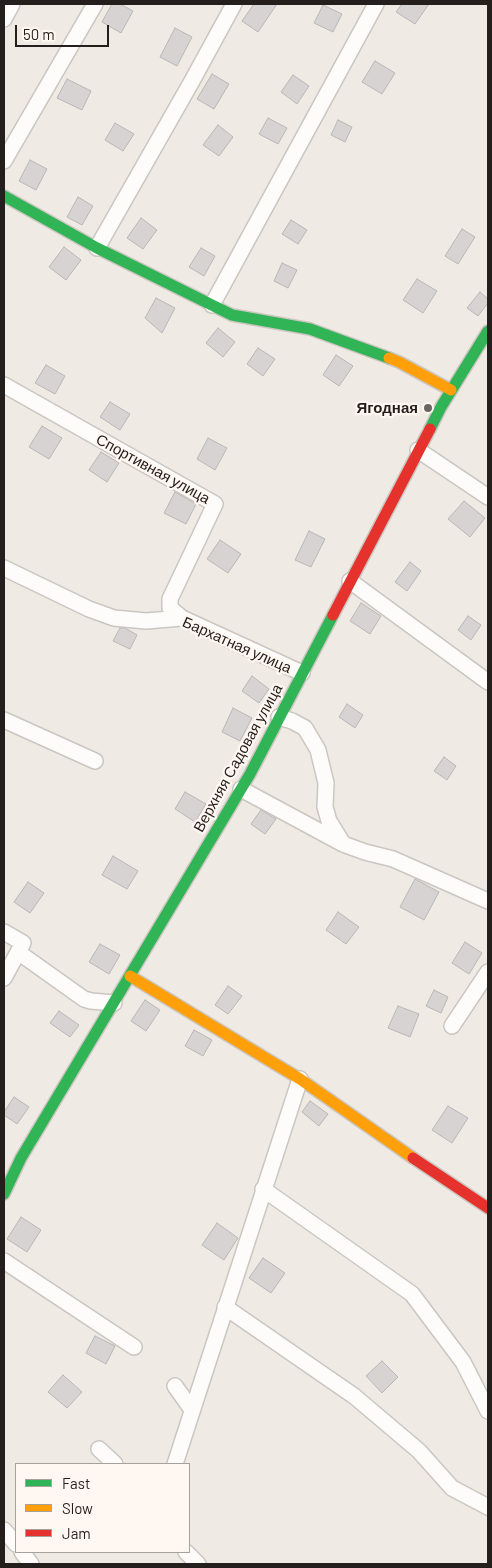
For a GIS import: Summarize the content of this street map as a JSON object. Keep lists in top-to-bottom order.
{
  "streets": {
    "street": ["Спортивная улица", "Бархатная улица", "Верхняя Садовая улица"]
  },
  "crossings": [
    ["Спортивная улица", "Бархатная улица"],
    ["Бархатная улица", "Верхняя Садовая улица"]
  ],
  "places": ["Ягодная"],
  "legend": ["Fast", "Slow", "Jam"],
  "scale_bar": "50 m"
}
